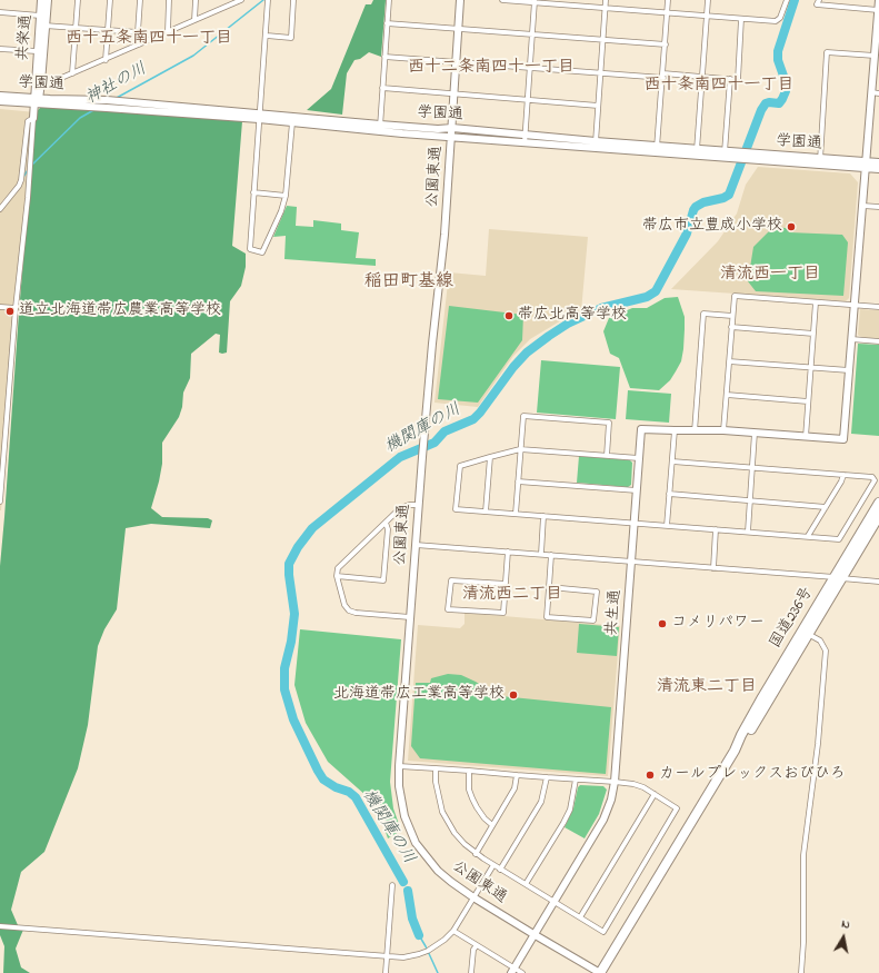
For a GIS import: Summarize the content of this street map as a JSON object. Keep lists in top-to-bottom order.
{
  "streets": {
    "highway": ["国道236号"],
    "street": [
      "共栄通",
      "学園通",
      "公園東通",
      "共生通"
    ]
  },
  "crossings": [
    ["共栄通", "学園通"],
    ["学園通", "公園東通"],
    ["公園東通", "共生通"],
    ["公園東通", "国道236号"]
  ],
  "districts": [
    "西十五条南四十一丁目",
    "西十二条南四十一丁目",
    "西十条南四十一丁目",
    "清流西一丁目",
    "稲田町基線",
    "清流西二丁目",
    "清流東二丁目"
  ],
  "water": ["神社の川", "機関庫の川"],
  "places": [
    "帯広市立豊成小学校",
    "道立北海道帯広農業高等学校",
    "帯広北高等学校",
    "コメリパワー",
    "北海道帯広工業高等学校",
    "カールプレックスおびひろ"
  ],
  "north": "top"
}
